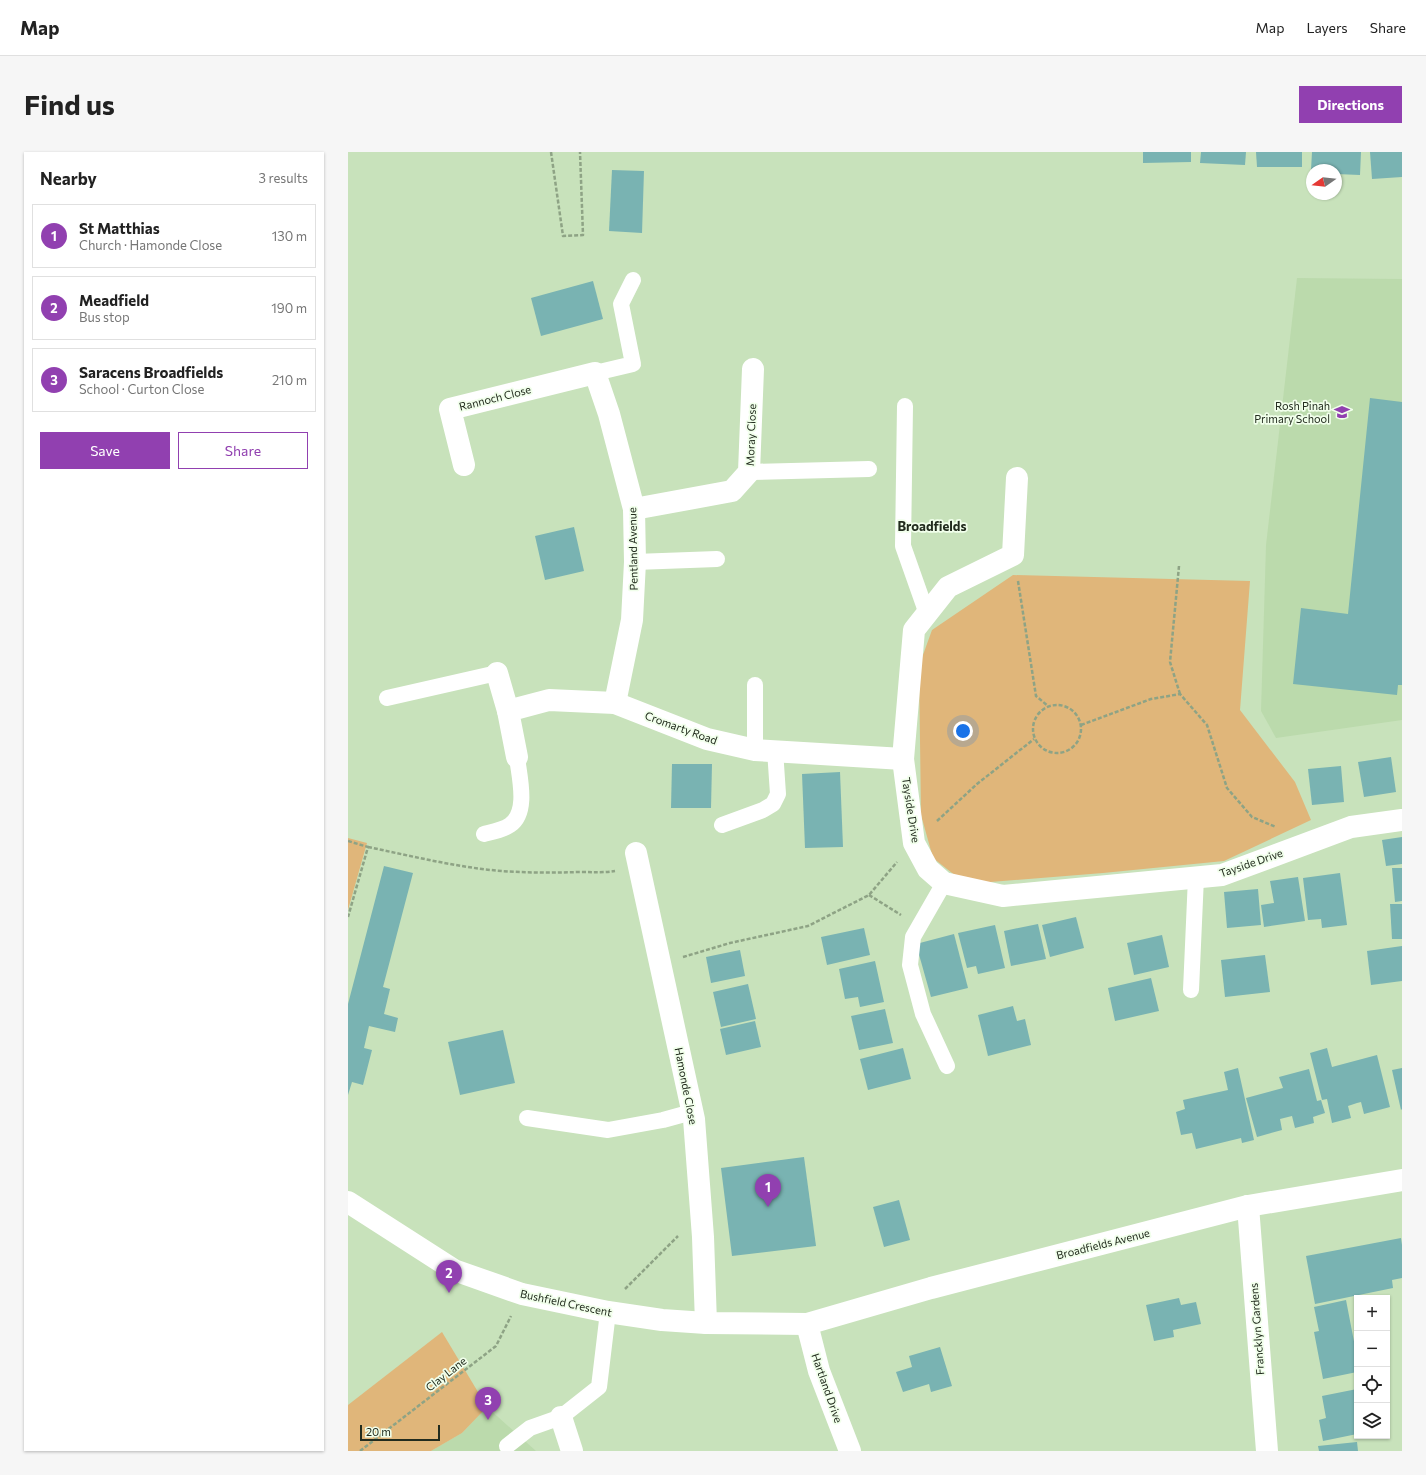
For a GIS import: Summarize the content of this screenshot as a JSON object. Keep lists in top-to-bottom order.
{
  "streets": {
    "street": [
      "Rannoch Close",
      "Moray Close",
      "Pentland Avenue",
      "Cromarty Road",
      "Tayside Drive",
      "Hamonde Close",
      "Broadfields Avenue",
      "Bushfield Crescent",
      "Francklyn Gardens",
      "Hartland Drive"
    ],
    "path": ["Clay Lane"]
  },
  "crossings": [
    ["Rannoch Close", "Pentland Avenue"],
    ["Moray Close", "Pentland Avenue"],
    ["Pentland Avenue", "Cromarty Road"],
    ["Cromarty Road", "Tayside Drive"],
    ["Hamonde Close", "Bushfield Crescent"],
    ["Broadfields Avenue", "Bushfield Crescent"],
    ["Broadfields Avenue", "Francklyn Gardens"],
    ["Broadfields Avenue", "Hartland Drive"],
    ["Bushfield Crescent", "Clay Lane"],
    ["Bushfield Crescent", "Hartland Drive"]
  ],
  "districts": ["Broadfields"],
  "places": {
    "school or university": ["Rosh Pinah Primary School"]
  },
  "scale_bar": "20 m",
  "north": "left",
  "page": {
    "header": "Map",
    "nav": ["Map", "Layers", "Share"],
    "buttons": [
      "Directions",
      ["Save", "Share"]
    ],
    "title": "Find us",
    "heading": ["Nearby", "3 results"],
    "list": [
      {
        "mark": "1",
        "name": "St Matthias",
        "note": "Church · Hamonde Close",
        "value": "130 m"
      },
      {
        "mark": "2",
        "name": "Meadfield",
        "note": "Bus stop",
        "value": "190 m"
      },
      {
        "mark": "3",
        "name": "Saracens Broadfields",
        "note": "School · Curton Close",
        "value": "210 m"
      }
    ],
    "pins": ["1", "2", "3"],
    "map_buttons": ["+", "−"],
    "scale": "20 m"
  }
}
